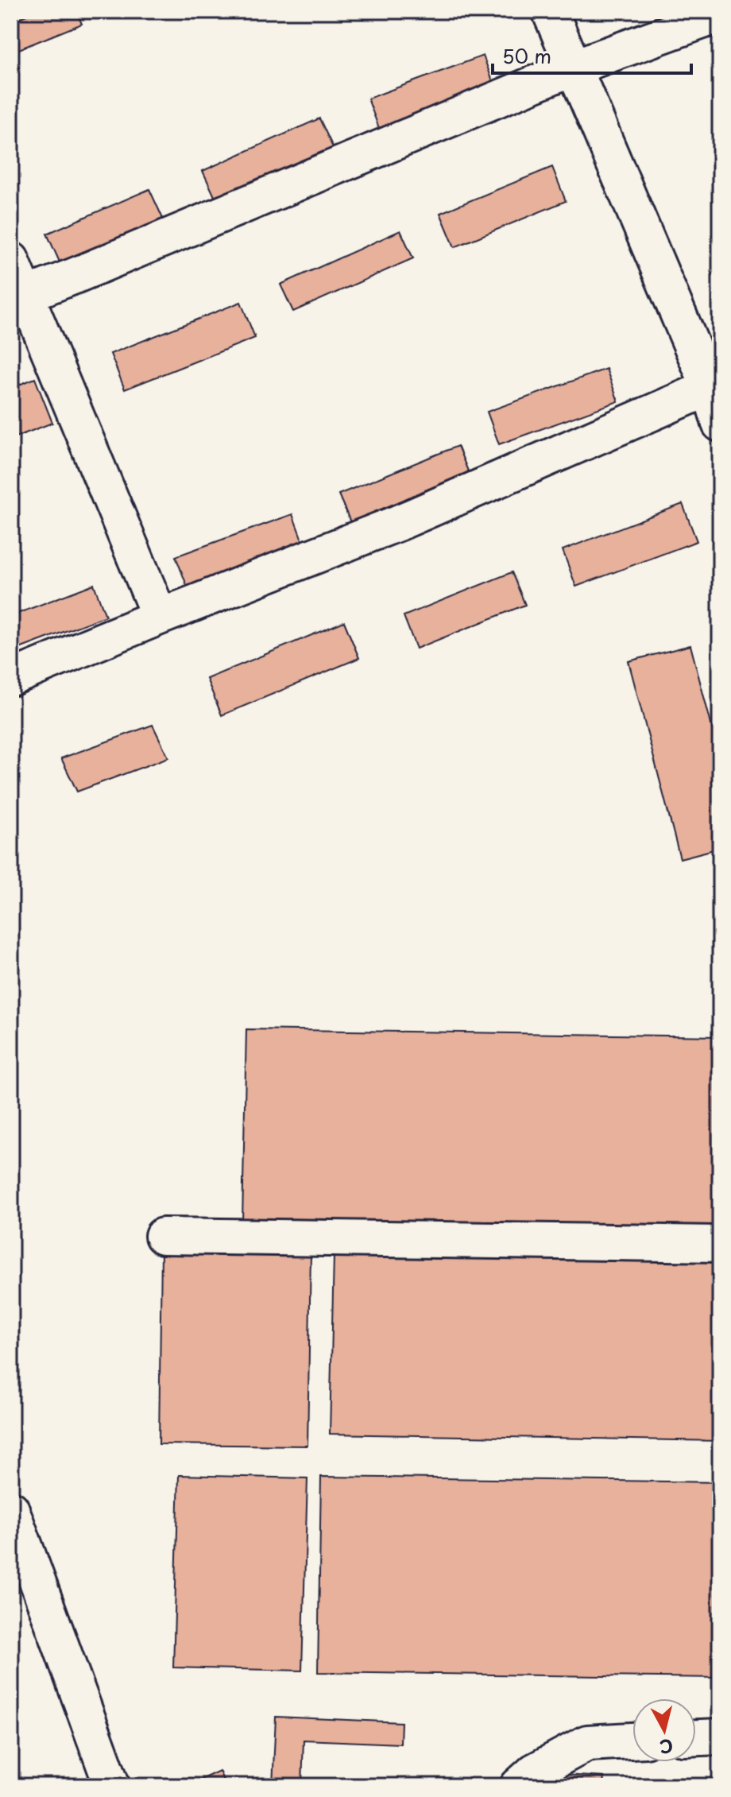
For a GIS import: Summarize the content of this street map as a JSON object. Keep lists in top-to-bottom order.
{
  "scale_bar": "50 m",
  "north": "bottom"
}
